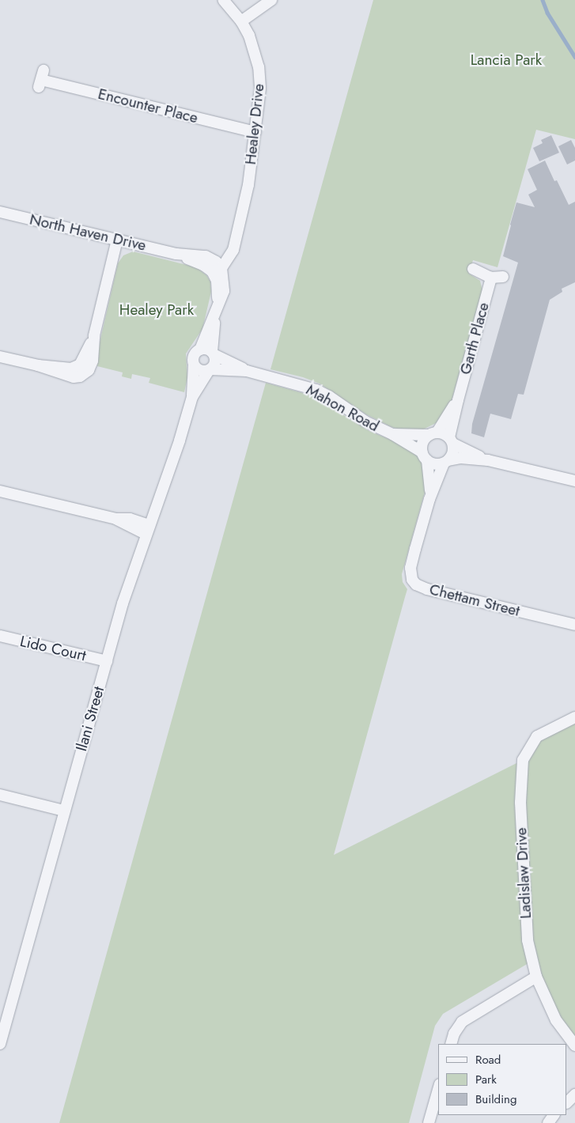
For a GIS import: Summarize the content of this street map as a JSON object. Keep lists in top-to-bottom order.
{
  "streets": {
    "street": [
      "Encounter Place",
      "Healey Drive",
      "North Haven Drive",
      "Garth Place",
      "Mahon Road",
      "Chettam Street",
      "Lido Court",
      "Ilani Street",
      "Ladislaw Drive"
    ]
  },
  "crossings": [
    ["Encounter Place", "Healey Drive"],
    ["Healey Drive", "North Haven Drive"],
    ["Garth Place", "Mahon Road"],
    ["Garth Place", "Chettam Street"],
    ["Mahon Road", "Chettam Street"],
    ["Mahon Road", "Ilani Street"],
    ["Lido Court", "Ilani Street"]
  ],
  "parks": ["Lancia Park", "Healey Park"],
  "legend": ["Road", "Park", "Building"]
}
